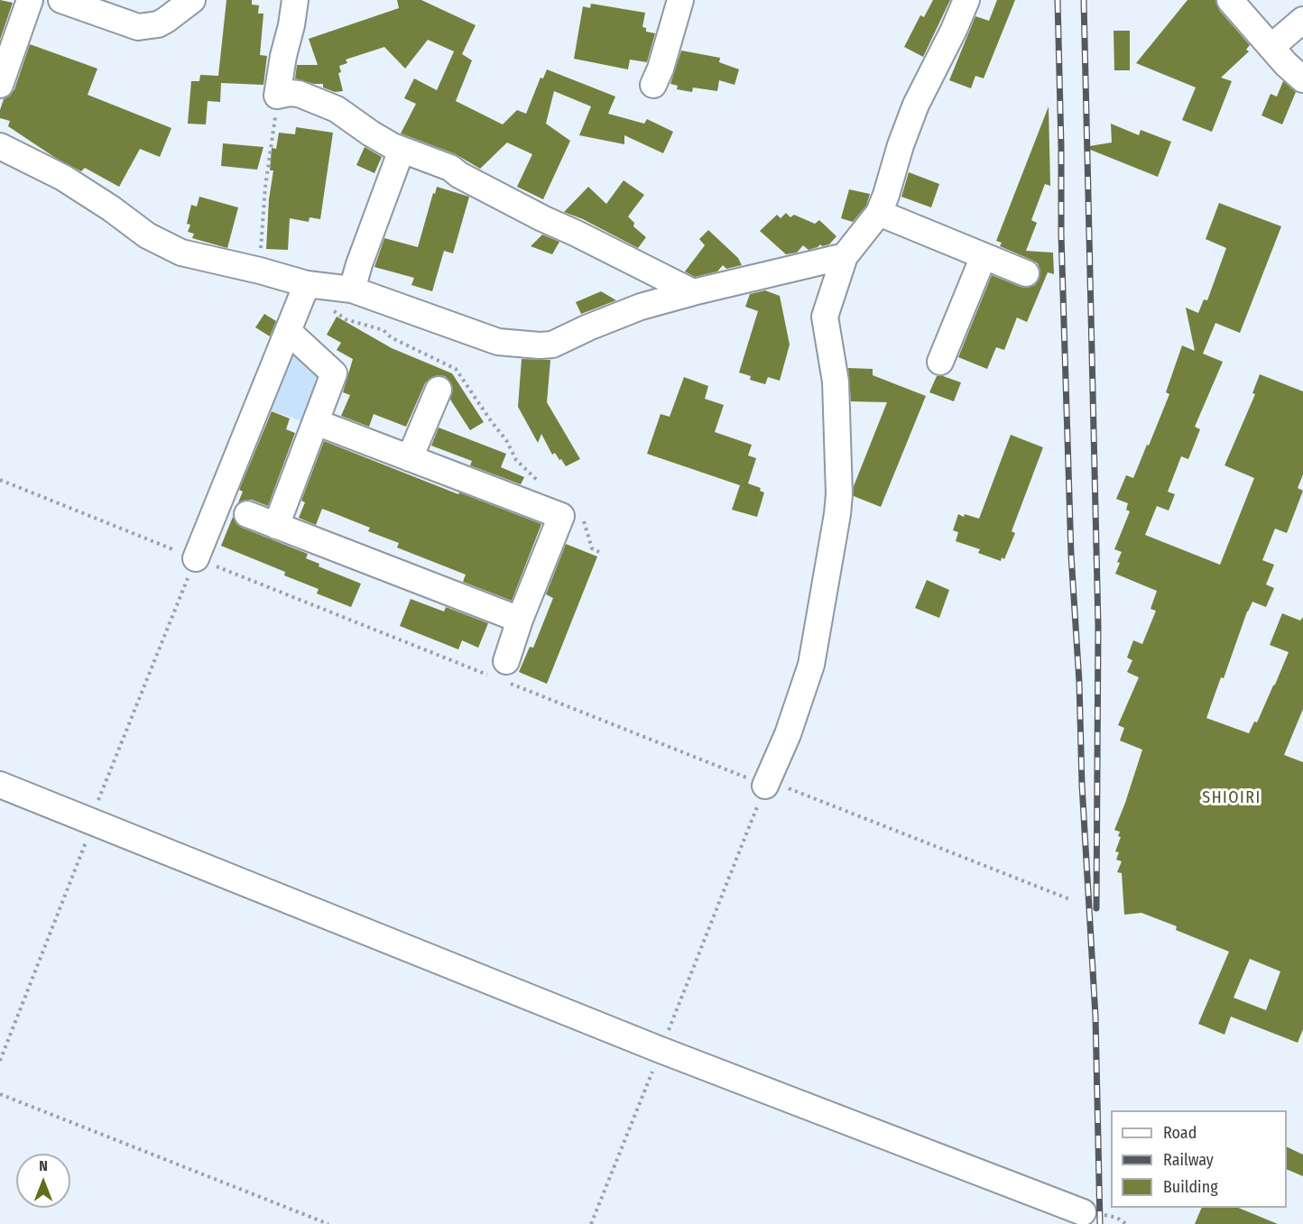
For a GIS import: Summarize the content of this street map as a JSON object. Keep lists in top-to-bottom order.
{
  "districts": ["SHIOIRI"],
  "legend": ["Road", "Railway", "Building"],
  "north": "top"
}
